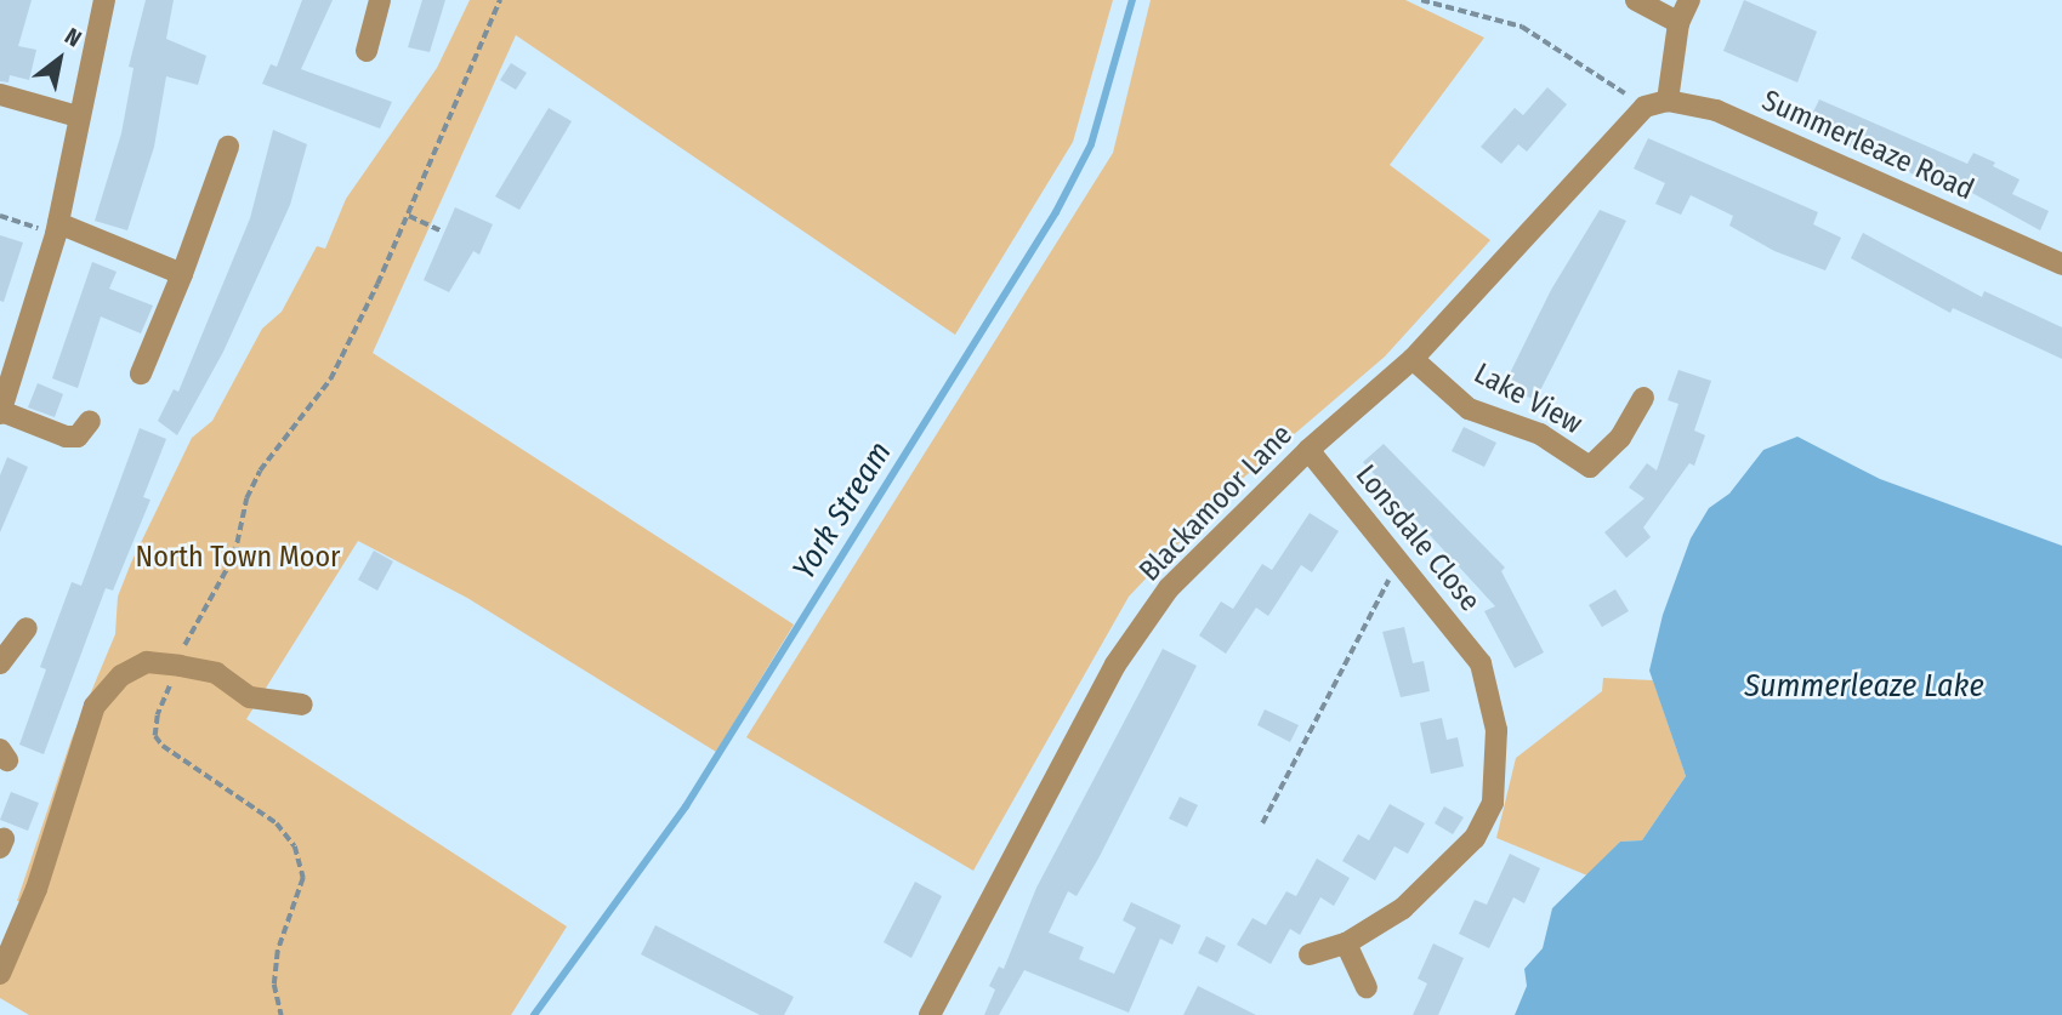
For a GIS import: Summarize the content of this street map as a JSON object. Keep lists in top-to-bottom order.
{
  "streets": {
    "street": [
      "Summerleaze Road",
      "Lake View",
      "Blackamoor Lane",
      "Lonsdale Close"
    ]
  },
  "crossings": [
    ["Summerleaze Road", "Blackamoor Lane"],
    ["Lake View", "Blackamoor Lane"],
    ["Blackamoor Lane", "Lonsdale Close"]
  ],
  "water": ["York Stream", "Summerleaze Lake"],
  "parks": ["North Town Moor"],
  "north": "top right"
}
